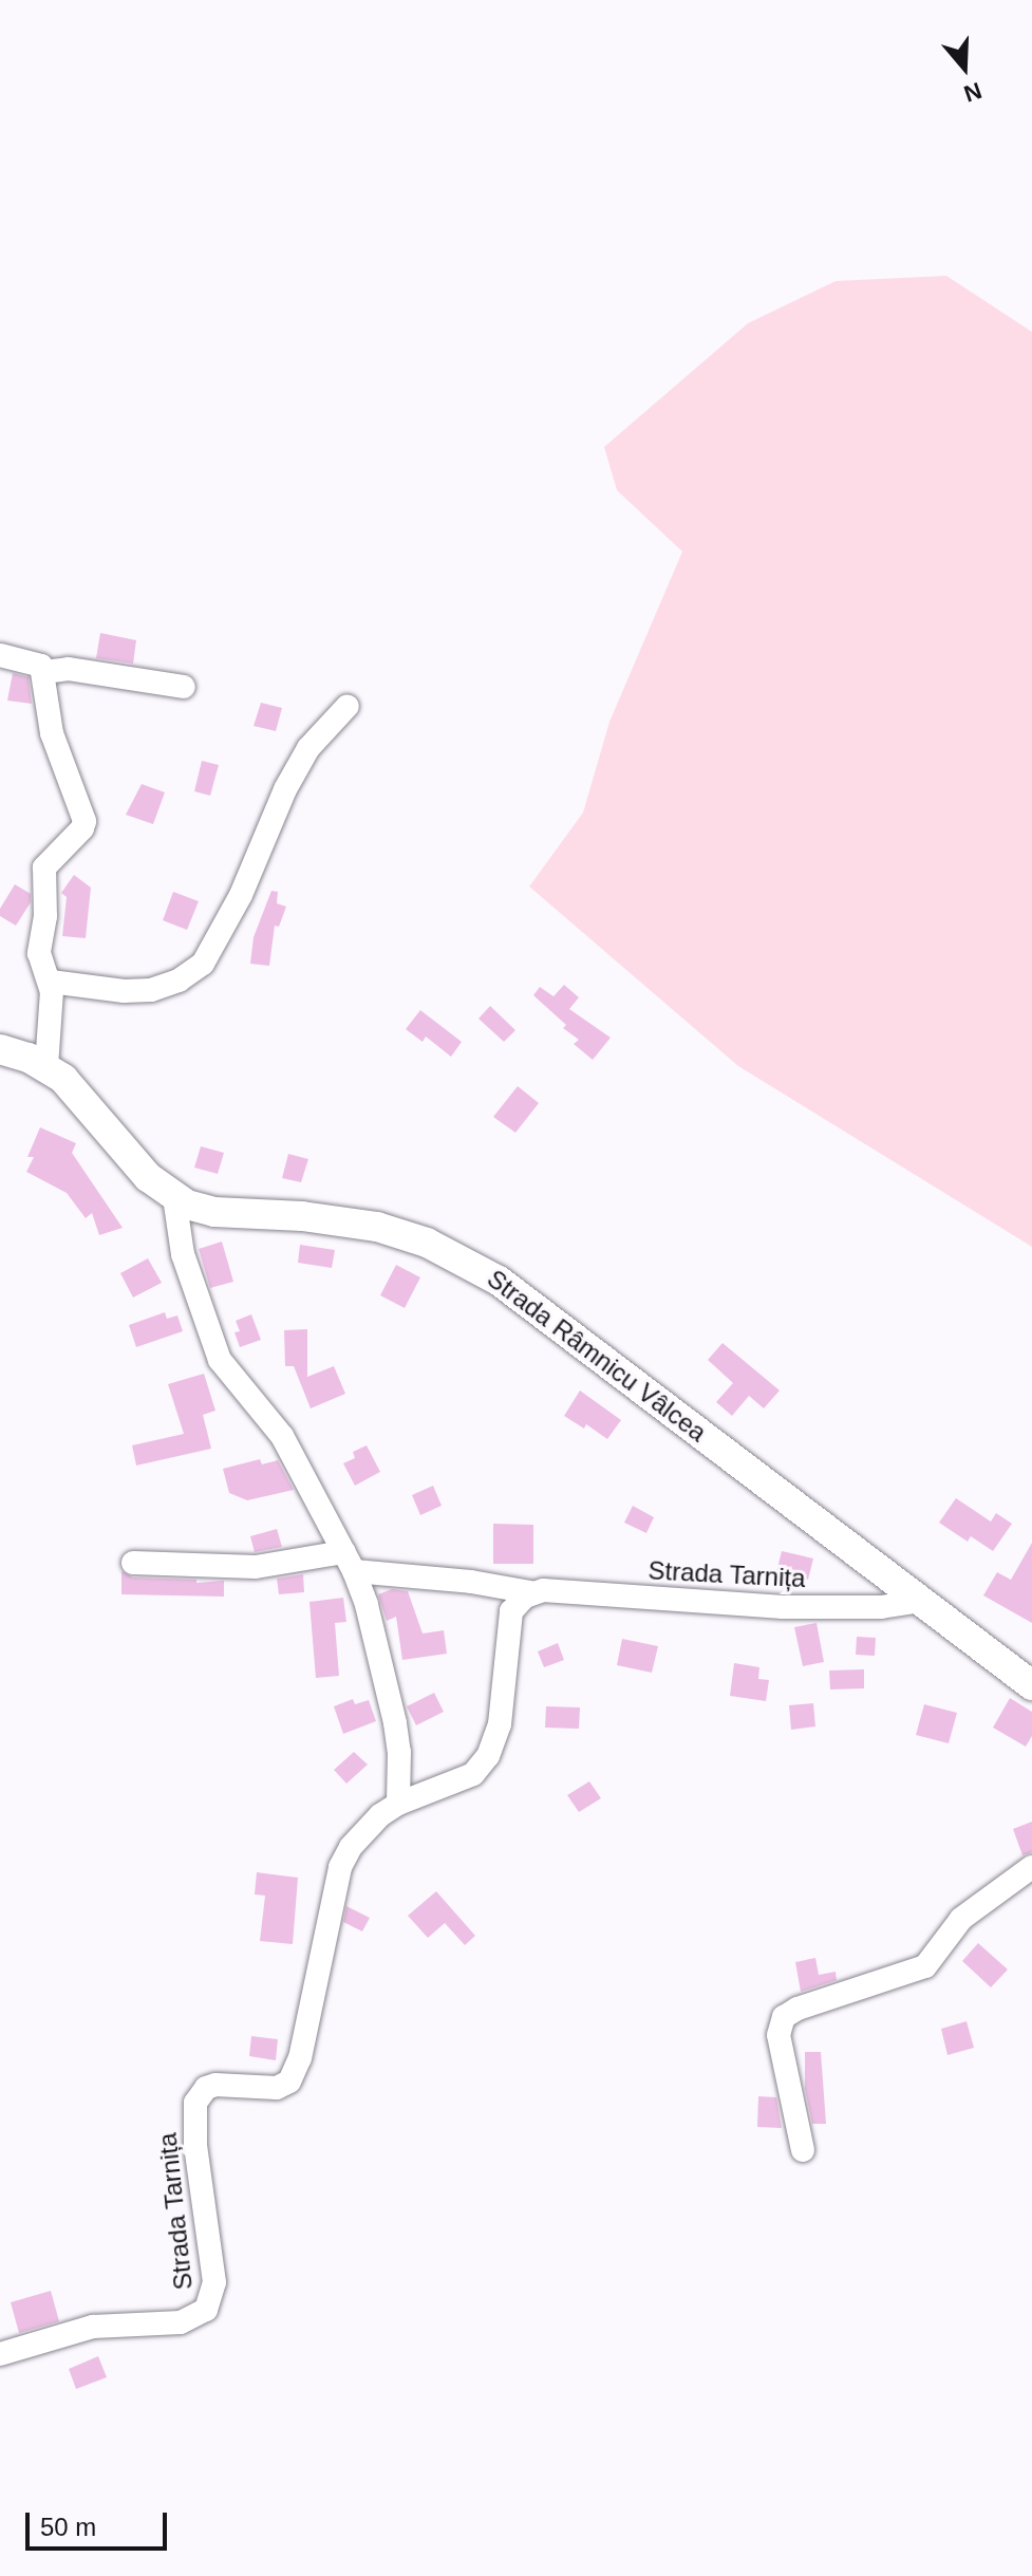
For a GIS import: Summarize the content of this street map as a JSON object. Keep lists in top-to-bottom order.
{
  "streets": {
    "main road": ["Strada Râmnicu Vâlcea"],
    "street": ["Strada Tarnița"]
  },
  "crossings": [
    ["Strada Râmnicu Vâlcea", "Strada Tarnița"]
  ],
  "scale_bar": "50 m",
  "north": "bottom"
}
